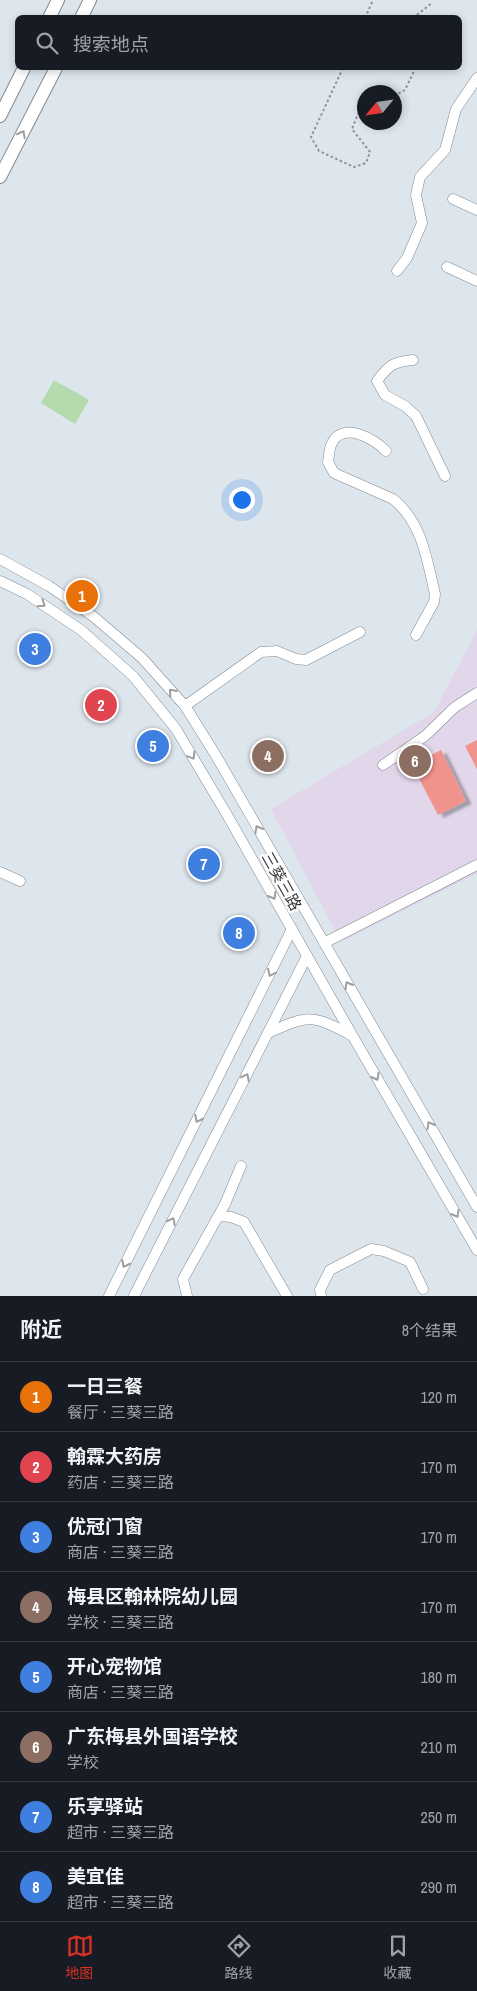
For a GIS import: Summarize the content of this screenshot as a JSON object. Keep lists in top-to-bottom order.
{
  "streets": {
    "street": ["三葵三路"]
  },
  "north": "bottom left",
  "page": {
    "search": "搜索地点",
    "pins": [
      "1",
      "3",
      "2",
      "5",
      "4",
      "6",
      "7",
      "8"
    ],
    "heading": ["附近", "8个结果"],
    "list": [
      {
        "mark": "1",
        "name": "一日三餐",
        "note": "餐厅 · 三葵三路",
        "value": "120 m"
      },
      {
        "mark": "2",
        "name": "翰霖大药房",
        "note": "药店 · 三葵三路",
        "value": "170 m"
      },
      {
        "mark": "3",
        "name": "优冠门窗",
        "note": "商店 · 三葵三路",
        "value": "170 m"
      },
      {
        "mark": "4",
        "name": "梅县区翰林院幼儿园",
        "note": "学校 · 三葵三路",
        "value": "170 m"
      },
      {
        "mark": "5",
        "name": "开心宠物馆",
        "note": "商店 · 三葵三路",
        "value": "180 m"
      },
      {
        "mark": "6",
        "name": "广东梅县外国语学校",
        "note": "学校",
        "value": "210 m"
      },
      {
        "mark": "7",
        "name": "乐享驿站",
        "note": "超市 · 三葵三路",
        "value": "250 m"
      },
      {
        "mark": "8",
        "name": "美宜佳",
        "note": "超市 · 三葵三路",
        "value": "290 m"
      }
    ],
    "nav": ["地图", "路线", "收藏"]
  }
}
